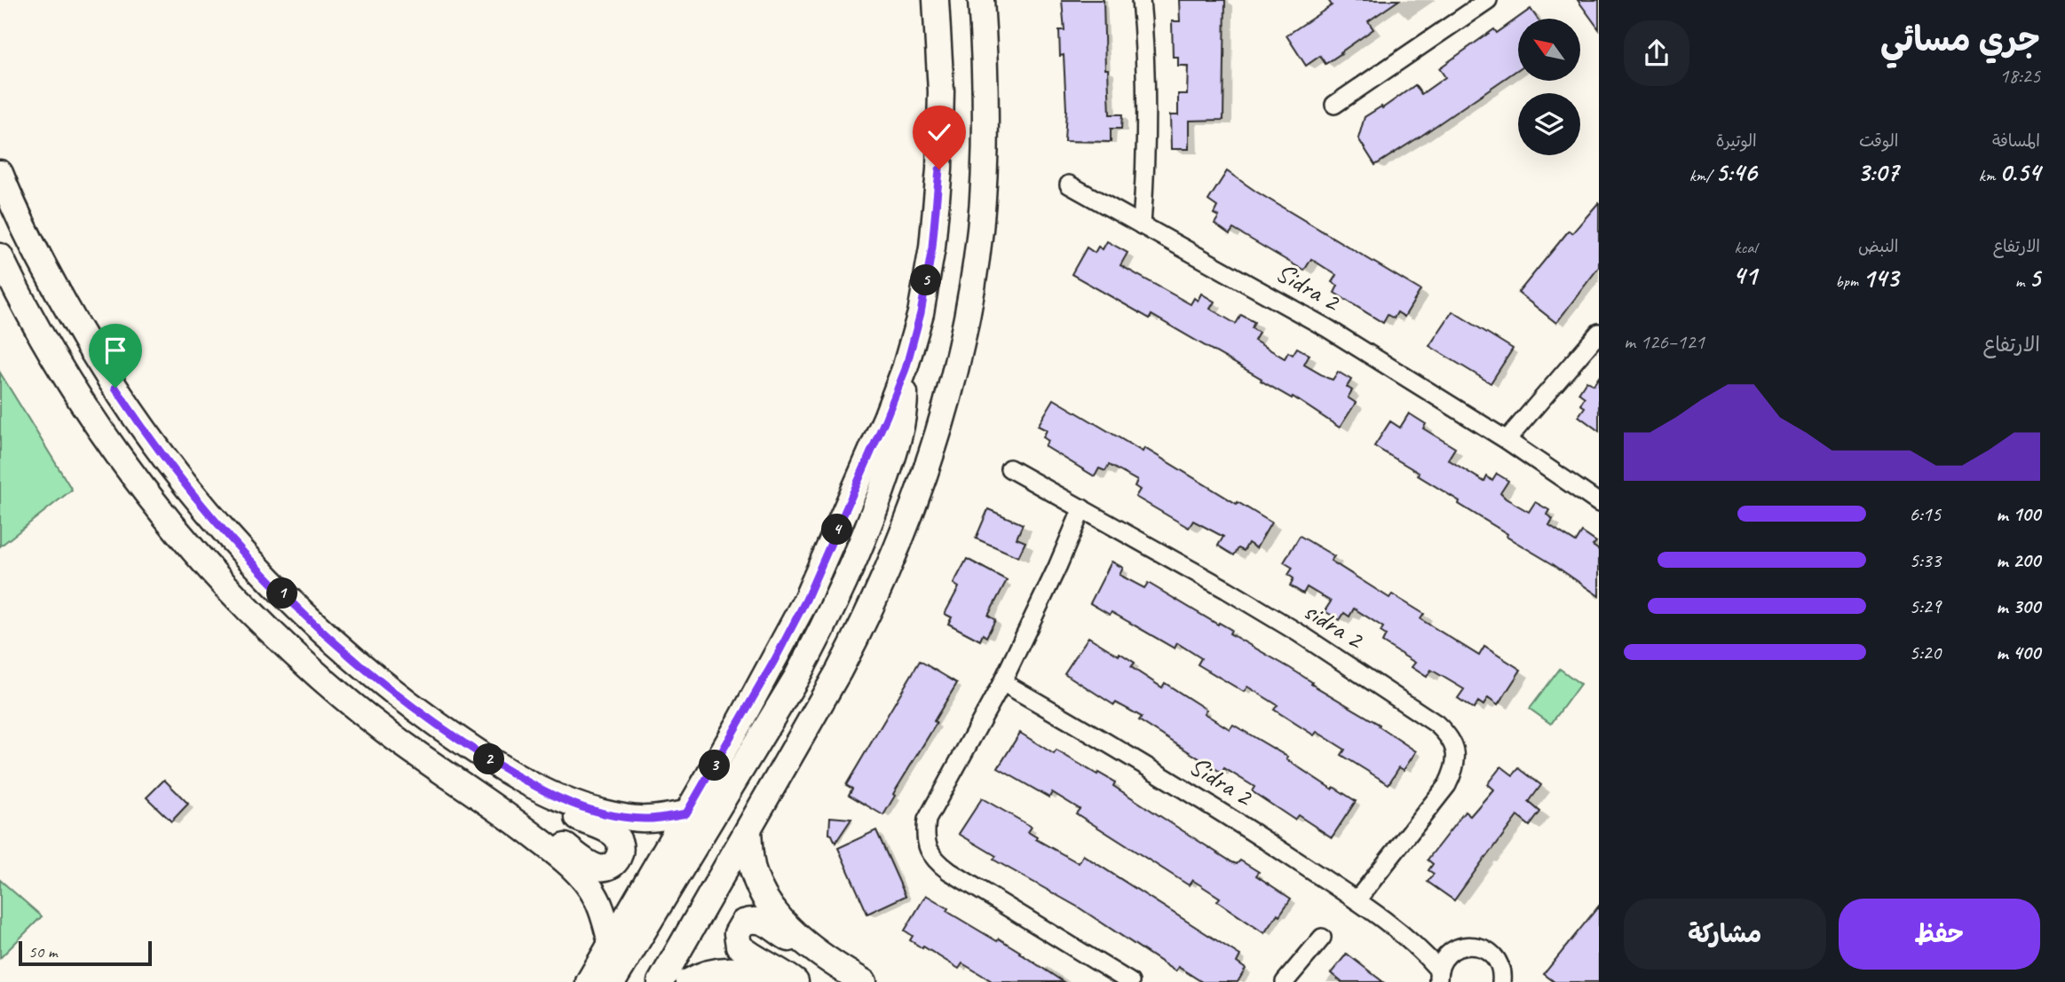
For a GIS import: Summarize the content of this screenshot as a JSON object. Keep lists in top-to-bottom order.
{
  "streets": {
    "street": ["Sidra 2", "sidra 2"]
  },
  "crossings": [
    ["Sidra 2", "sidra 2"]
  ],
  "scale_bar": "50 m",
  "north": "top left",
  "page": {
    "heading": ["جري مسائي", "18:25"],
    "stats": [
      ["المسافة", "0.54 km"],
      ["الوقت", "3:07"],
      ["الوتيرة", "5:46 /km"],
      ["الارتفاع", "5 m"],
      ["النبض", "143 bpm"],
      ["kcal", "41"]
    ],
    "pins": [
      "5",
      "4",
      "1",
      "2",
      "3"
    ],
    "chart": ["الارتفاع", "121–126 m"],
    "list": [
      {
        "name": "100 m",
        "note": "6:15"
      },
      {
        "name": "200 m",
        "note": "5:33"
      },
      {
        "name": "300 m",
        "note": "5:29"
      },
      {
        "name": "400 m",
        "note": "5:20"
      }
    ],
    "buttons": ["حفظ", "مشاركة"],
    "scale": "50 m"
  }
}
